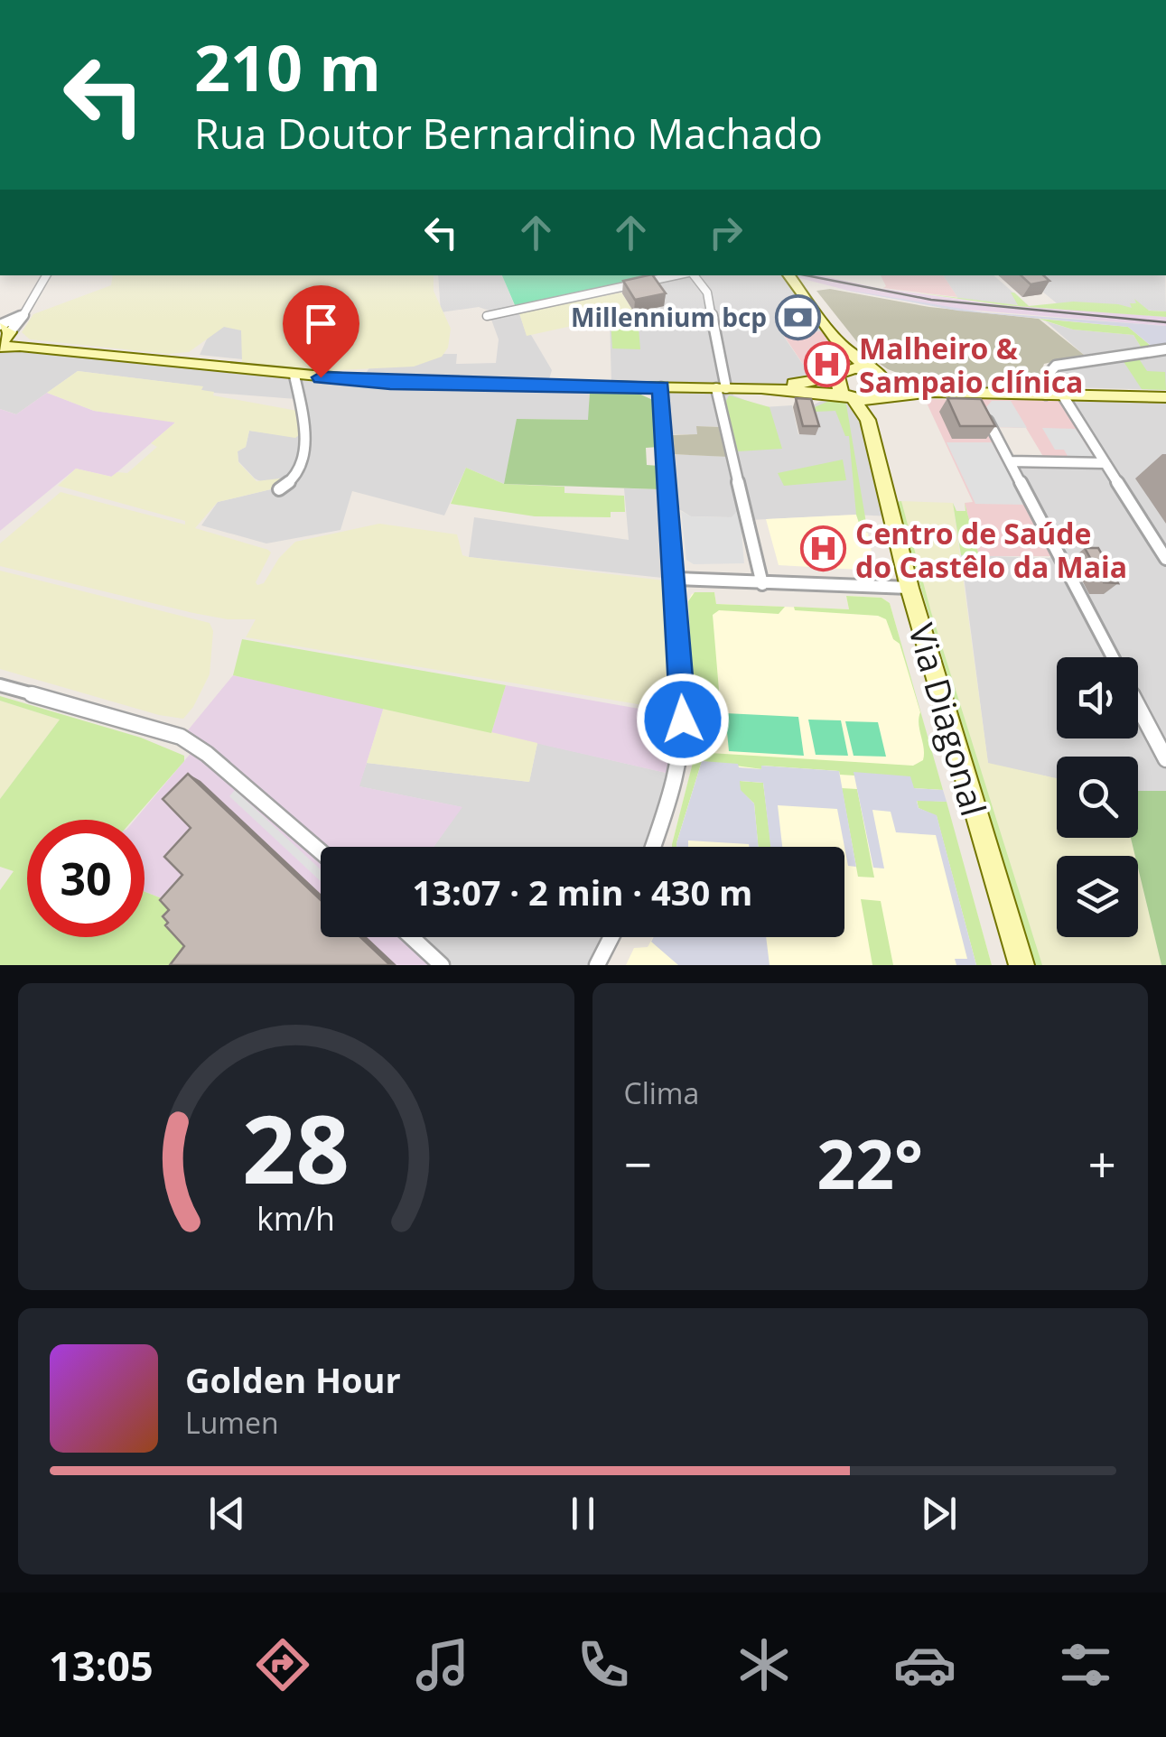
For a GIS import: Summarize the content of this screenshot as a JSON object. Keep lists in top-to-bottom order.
{
  "streets": {
    "main road": ["Via Diagonal"]
  },
  "places": {
    "bank": ["Millennium bcp"],
    "hospital": ["Malheiro & Sampaio clínica", "Centro de Saúde do Castêlo da Maia"]
  },
  "page": {
    "turn": ["210 m", "Rua Doutor Bernardino Machado"],
    "limit": "30",
    "trip": "13:07 · 2 min · 430 m",
    "tile": "Clima",
    "heat": ["−", "22°", "+"],
    "song": ["Golden Hour", "Lumen"],
    "tabs": "13:05",
    "gauge": ["28", "km/h"]
  }
}
